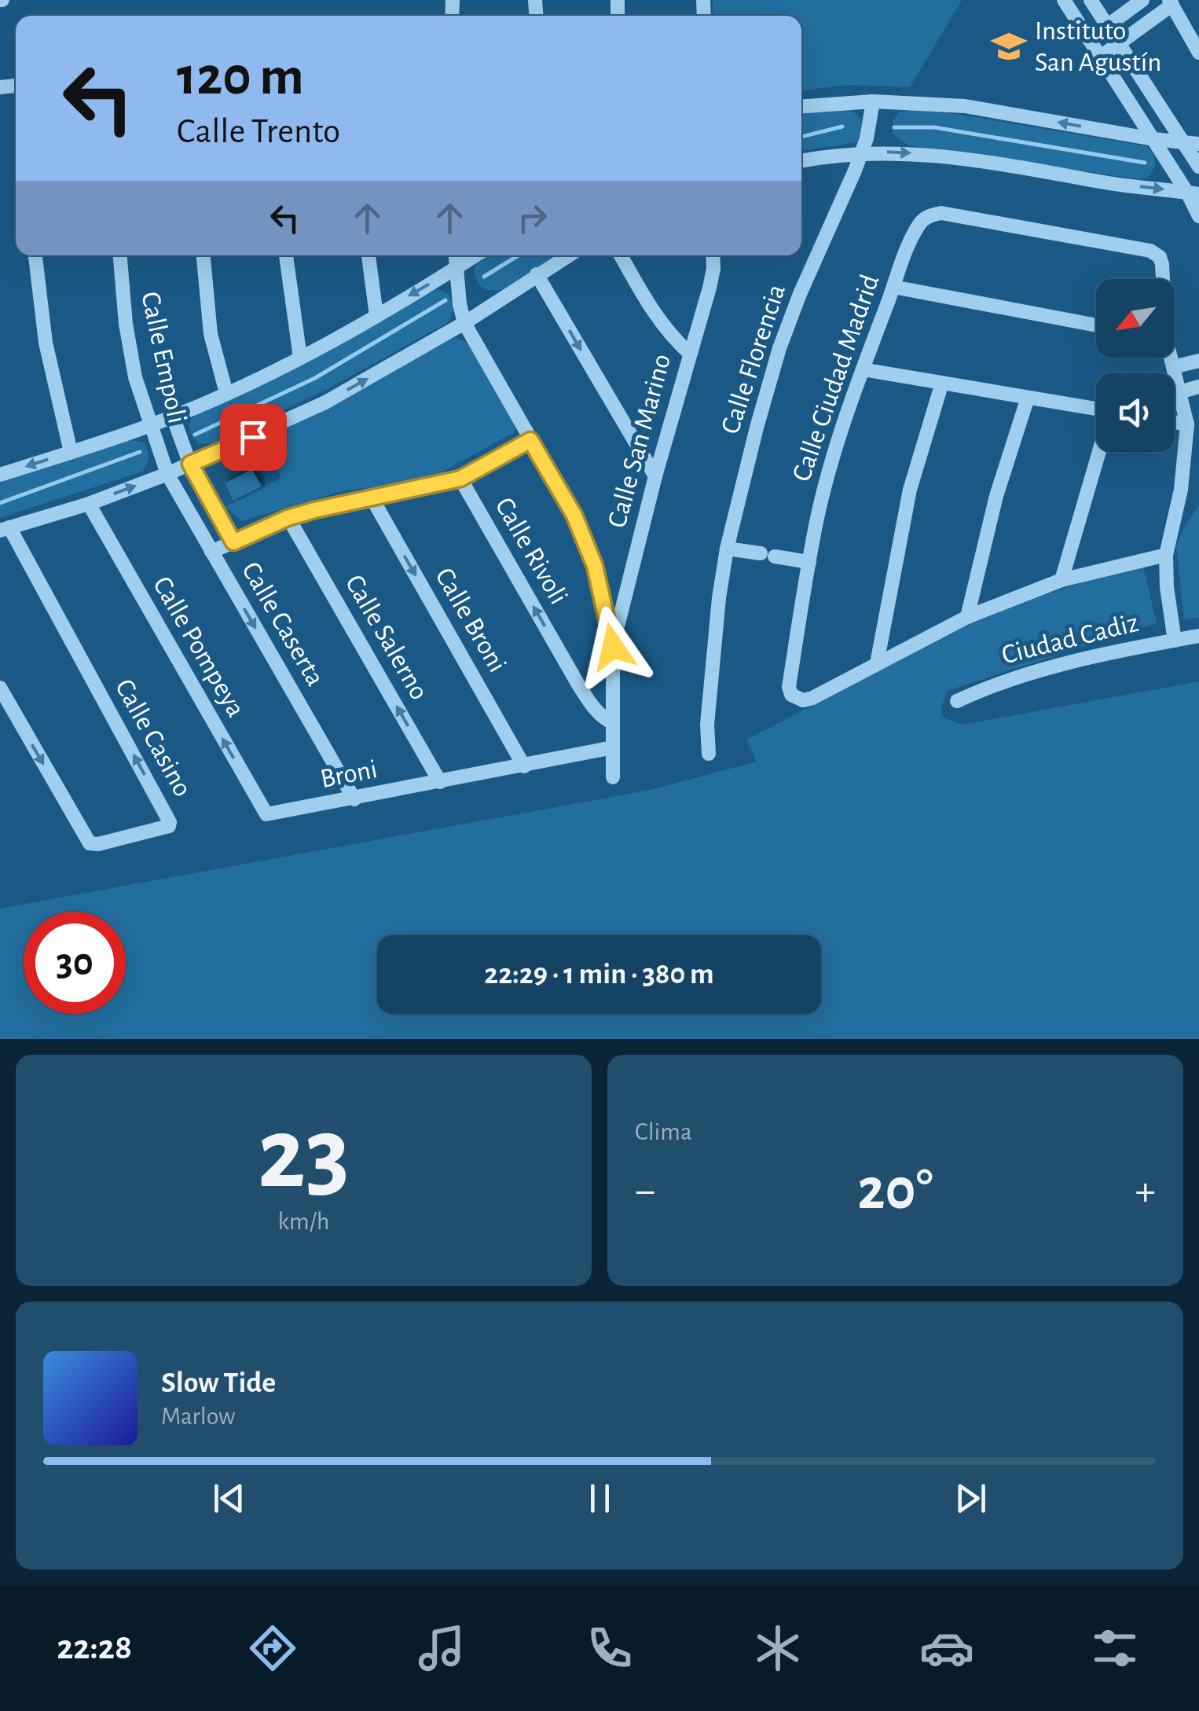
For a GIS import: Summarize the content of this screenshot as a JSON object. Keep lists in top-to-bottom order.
{
  "streets": {
    "street": [
      "Calle Empoli",
      "Calle Florencia",
      "Calle Ciudad Madrid",
      "Calle San Marino",
      "Calle Rivoli",
      "Calle Broni",
      "Calle Caserta",
      "Calle Salerno",
      "Ciudad Cadiz",
      "Calle Pompeya",
      "Calle Casino",
      "Broni"
    ]
  },
  "crossings": [
    ["Calle Empoli", "Calle Caserta"],
    ["Calle Ciudad Madrid", "Ciudad Cadiz"],
    ["Calle Caserta", "Broni"],
    ["Calle Salerno", "Broni"],
    ["Calle Pompeya", "Broni"]
  ],
  "one_way": [
    "Calle Broni",
    "Calle Caserta",
    "Calle Salerno",
    "Calle Pompeya"
  ],
  "places": {
    "school or university": ["Instituto San Agustín"]
  },
  "north": "bottom left",
  "page": {
    "turn": ["120 m", "Calle Trento"],
    "limit": "30",
    "trip": "22:29 · 1 min · 380 m",
    "tile": [
      ["23", "km/h"],
      "Clima"
    ],
    "heat": ["−", "20°", "+"],
    "song": ["Slow Tide", "Marlow"],
    "tabs": "22:28"
  }
}
